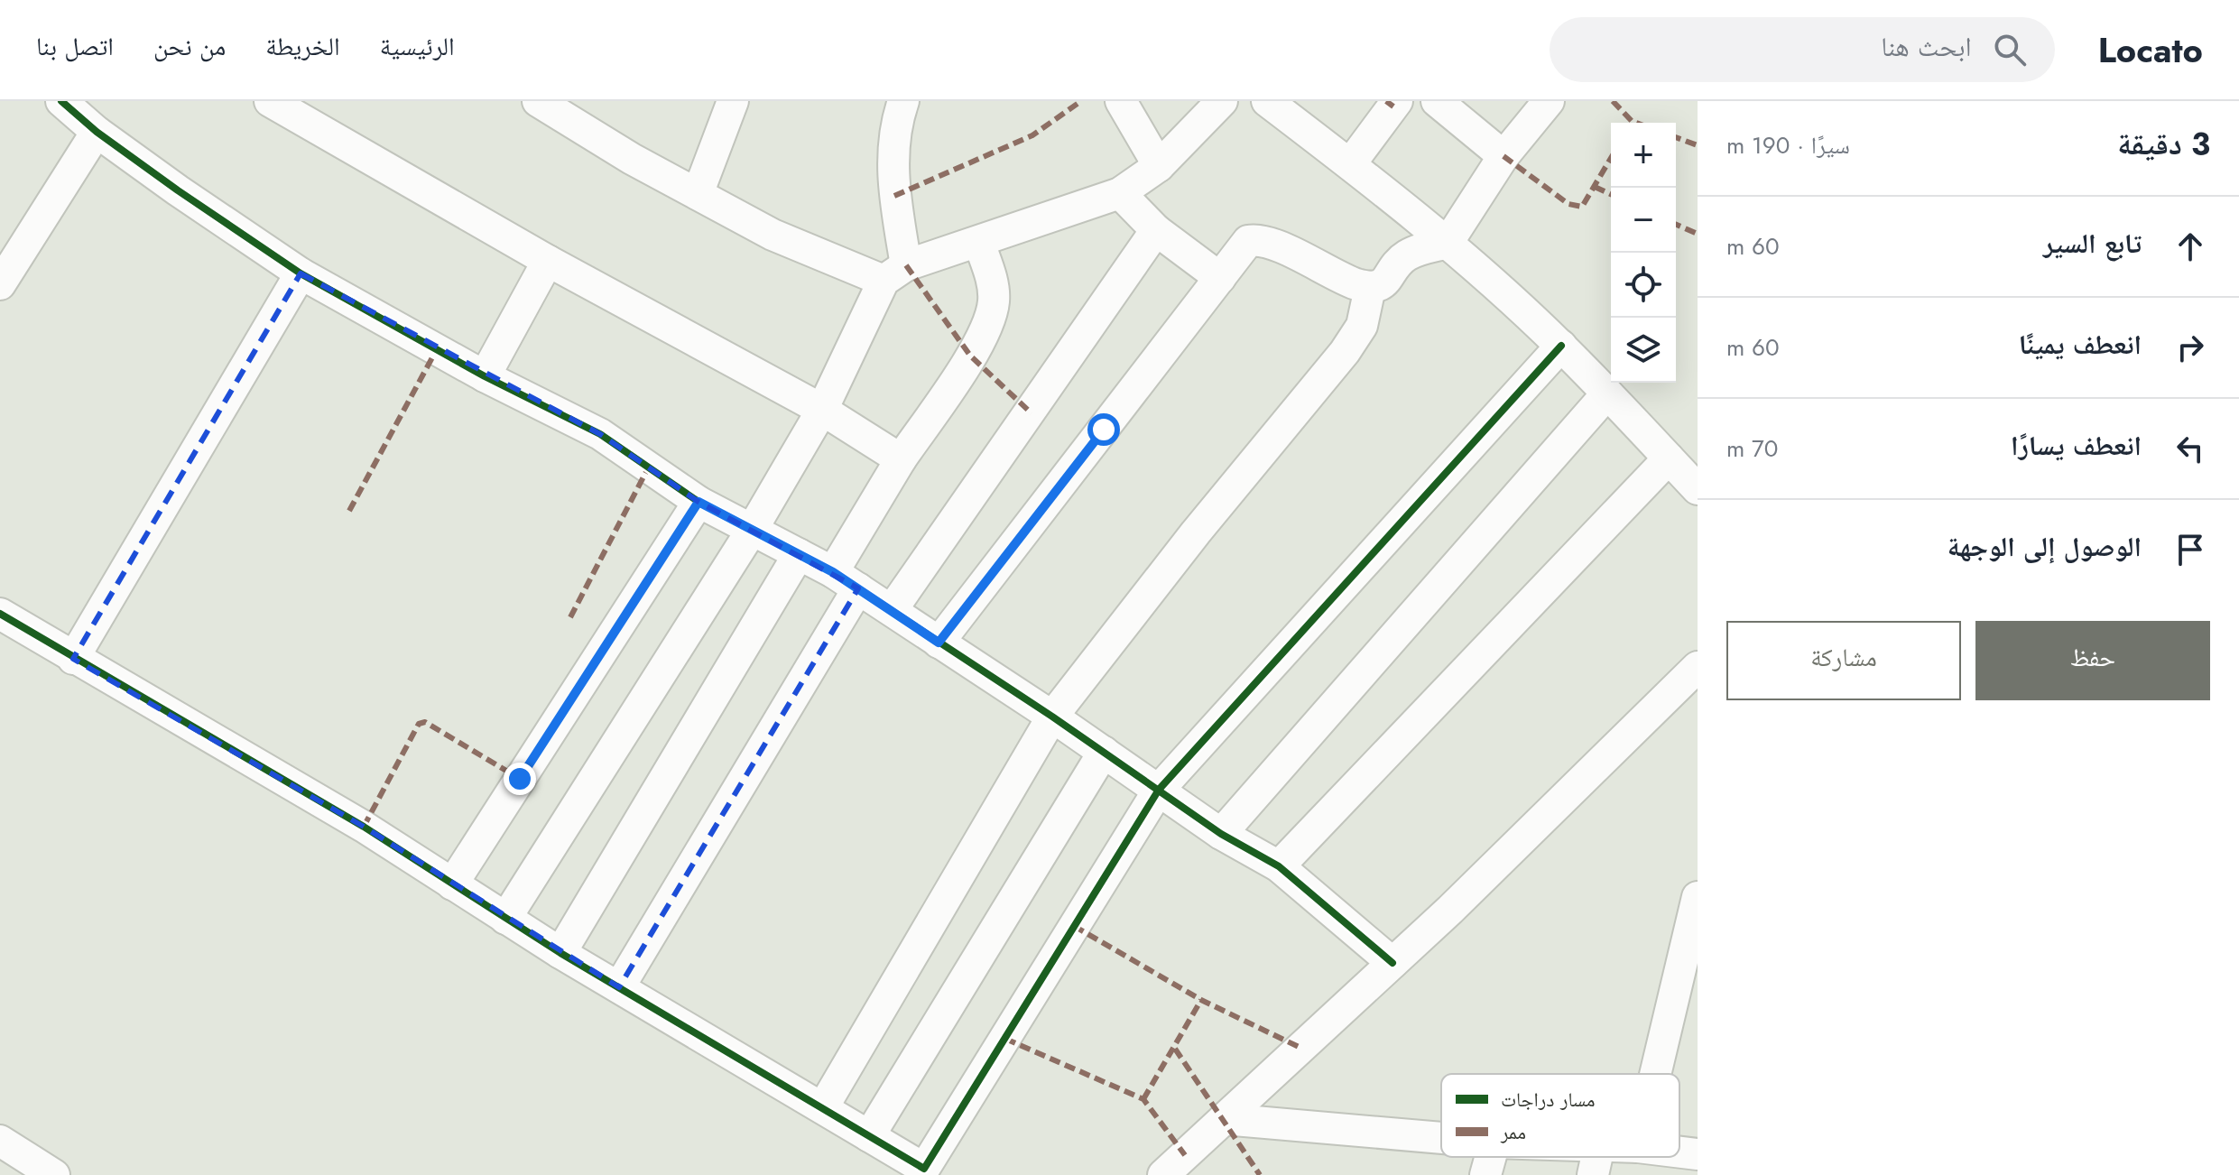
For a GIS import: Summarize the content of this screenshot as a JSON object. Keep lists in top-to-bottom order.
{
  "legend": ["مسار دراجات", "ممر"],
  "page": {
    "header": "Locato",
    "search": "ابحث هنا",
    "nav": [
      "الرئيسية",
      "الخريطة",
      "من نحن",
      "اتصل بنا"
    ],
    "heading": ["3 دقيقة", "سيرًا · 190 m"],
    "map_buttons": ["+", "−"],
    "list": [
      ["تابع السير", "60 m"],
      ["انعطف يمينًا", "60 m"],
      ["انعطف يسارًا", "70 m"],
      "الوصول إلى الوجهة"
    ],
    "buttons": ["حفظ", "مشاركة"]
  }
}
